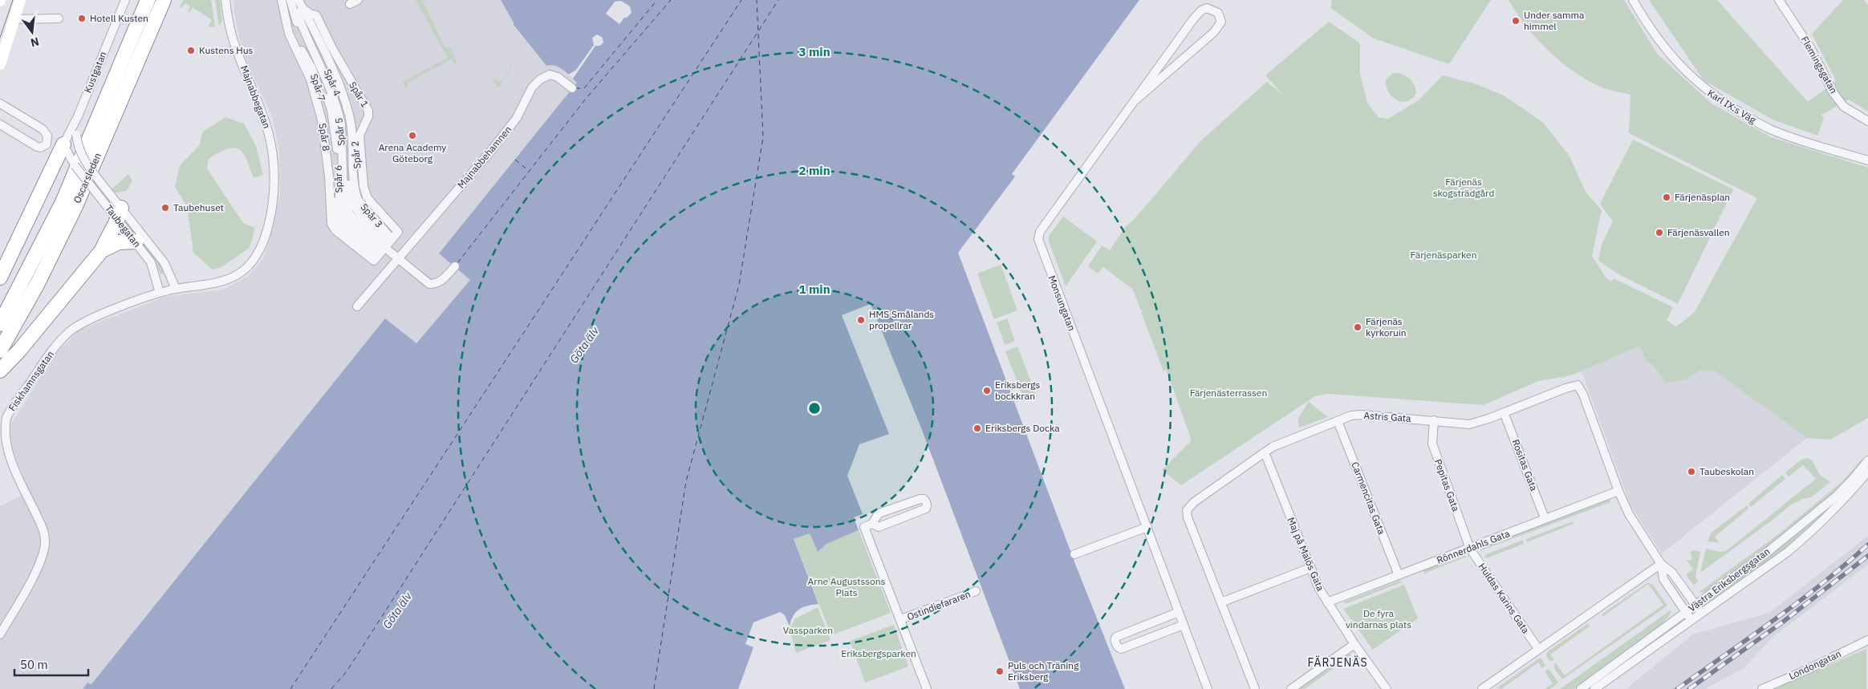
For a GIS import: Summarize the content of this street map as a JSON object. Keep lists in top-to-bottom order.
{
  "streets": {
    "highway": ["Oscarsleden"],
    "street": [
      "Flemingsgatan",
      "Kustgatan",
      "Spår 4",
      "Spår 7",
      "Majnabbegatan",
      "Karl IX:s Väg",
      "Spår 8",
      "Spår 2",
      "Majnabbehamnen",
      "Spår 6",
      "Taubegatan",
      "Monsungatan",
      "Fiskhamnsgatan",
      "Astris Gata",
      "Rositas Gata",
      "Pepitas Gata",
      "Carmencitas Gata",
      "Rönnerdahls Gata",
      "Maj på Malös Gata",
      "Västra Eriksbergsgatan",
      "Huldas Karins Gata",
      "Ostindiefararen",
      "Londongatan"
    ]
  },
  "crossings": [
    ["Kustgatan", "Taubegatan"],
    ["Spår 4", "Spår 7"],
    ["Spår 4", "Spår 8"],
    ["Spår 4", "Spår 2"],
    ["Spår 4", "Spår 6"],
    ["Spår 7", "Spår 8"],
    ["Spår 7", "Spår 2"],
    ["Spår 7", "Spår 6"],
    ["Majnabbegatan", "Taubegatan"],
    ["Majnabbegatan", "Fiskhamnsgatan"],
    ["Spår 8", "Spår 2"],
    ["Spår 8", "Spår 6"],
    ["Spår 2", "Spår 6"],
    ["Taubegatan", "Fiskhamnsgatan"],
    ["Astris Gata", "Rositas Gata"],
    ["Astris Gata", "Pepitas Gata"],
    ["Astris Gata", "Carmencitas Gata"],
    ["Astris Gata", "Rönnerdahls Gata"],
    ["Astris Gata", "Maj på Malös Gata"],
    ["Astris Gata", "Västra Eriksbergsgatan"],
    ["Rositas Gata", "Rönnerdahls Gata"],
    ["Pepitas Gata", "Rönnerdahls Gata"],
    ["Pepitas Gata", "Huldas Karins Gata"],
    ["Carmencitas Gata", "Rönnerdahls Gata"],
    ["Rönnerdahls Gata", "Maj på Malös Gata"],
    ["Rönnerdahls Gata", "Huldas Karins Gata"]
  ],
  "districts": ["FÄRJENÄS"],
  "water": ["Göta älv"],
  "parks": [
    "Färjenäs skogsträdgård",
    "Färjenäsparken",
    "Färjenästerrassen",
    "Arne Augustssons Plats",
    "De fyra vindarnas plats",
    "Vassparken",
    "Eriksbergsparken"
  ],
  "places": [
    "Hotell Kusten",
    "Under samma himmel",
    "Kustens Hus",
    "Arena Academy Göteborg",
    "Färjenäsplan",
    "Taubehuset",
    "Färjenäsvallen",
    "HMS Smålands propellrar",
    "Färjenäs kyrkoruin",
    "Eriksbergs bockkran",
    "Eriksbergs Docka",
    "Taubeskolan",
    "Puls och Träning Eriksberg"
  ],
  "scale_bar": "50 m",
  "north": "bottom",
  "rings": ["3 min", "2 min", "1 min"]
}
